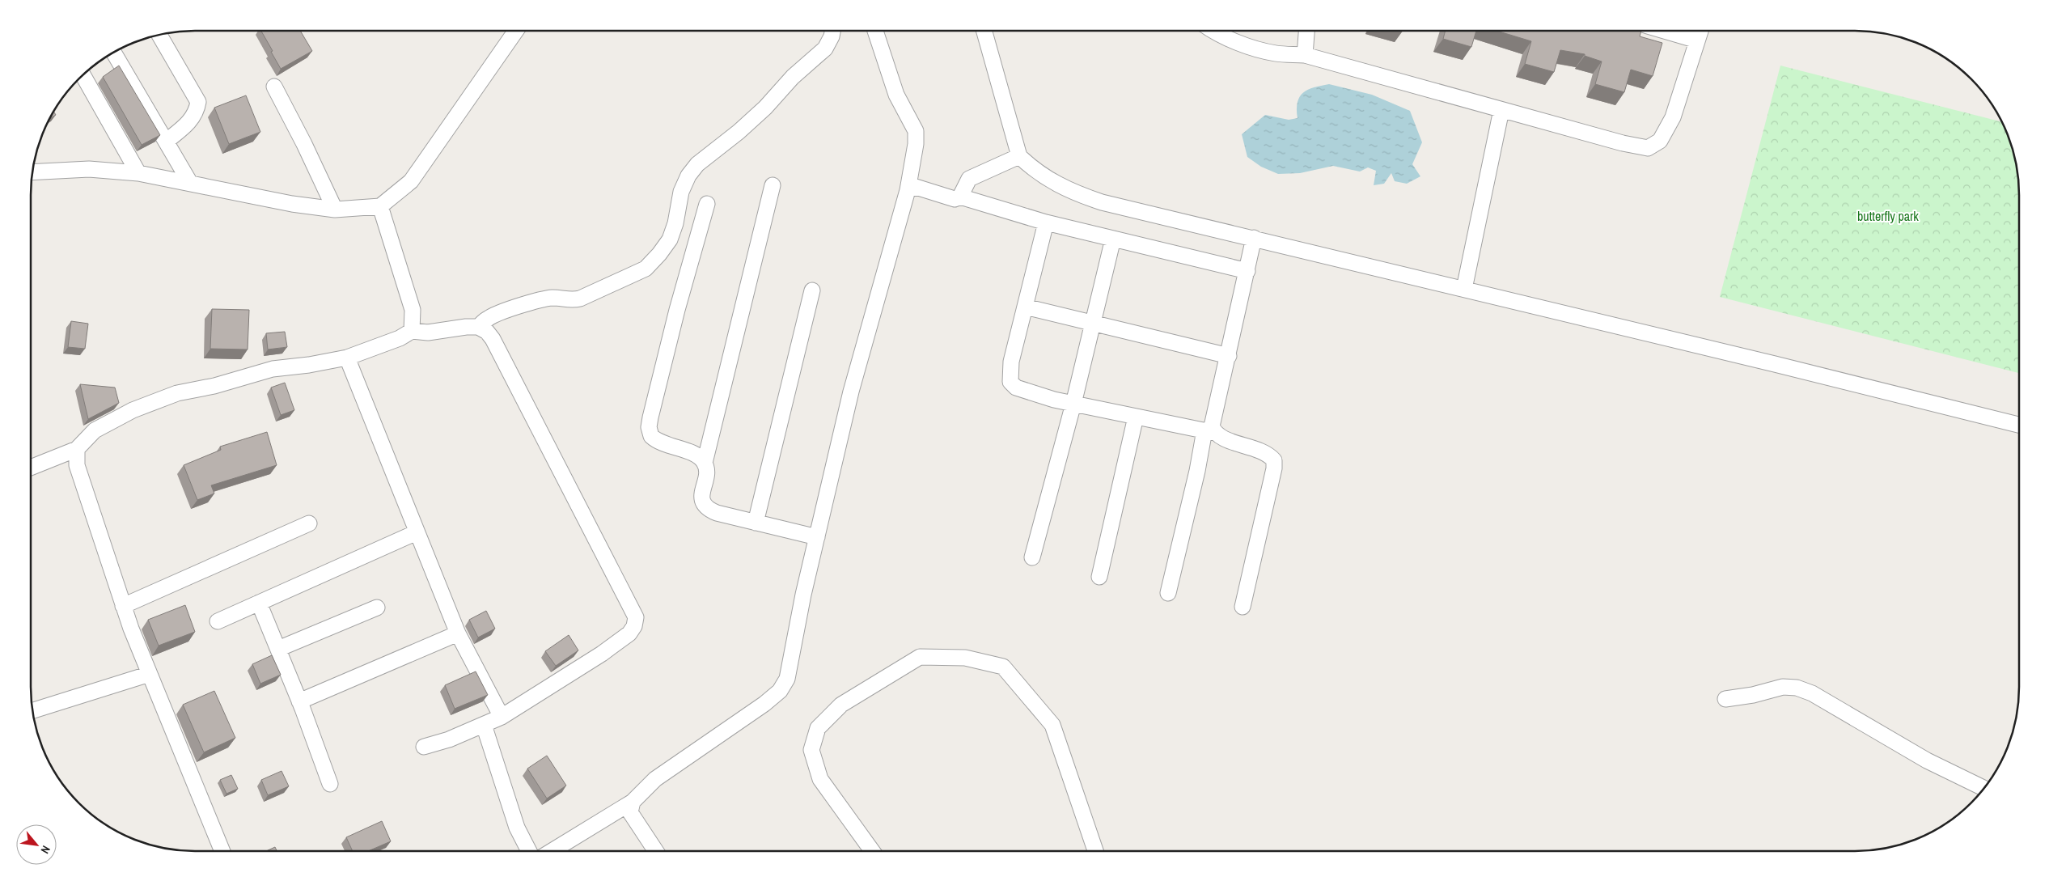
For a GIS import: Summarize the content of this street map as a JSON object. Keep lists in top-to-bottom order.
{
  "parks": ["butterfly park"],
  "north": "bottom right"
}
